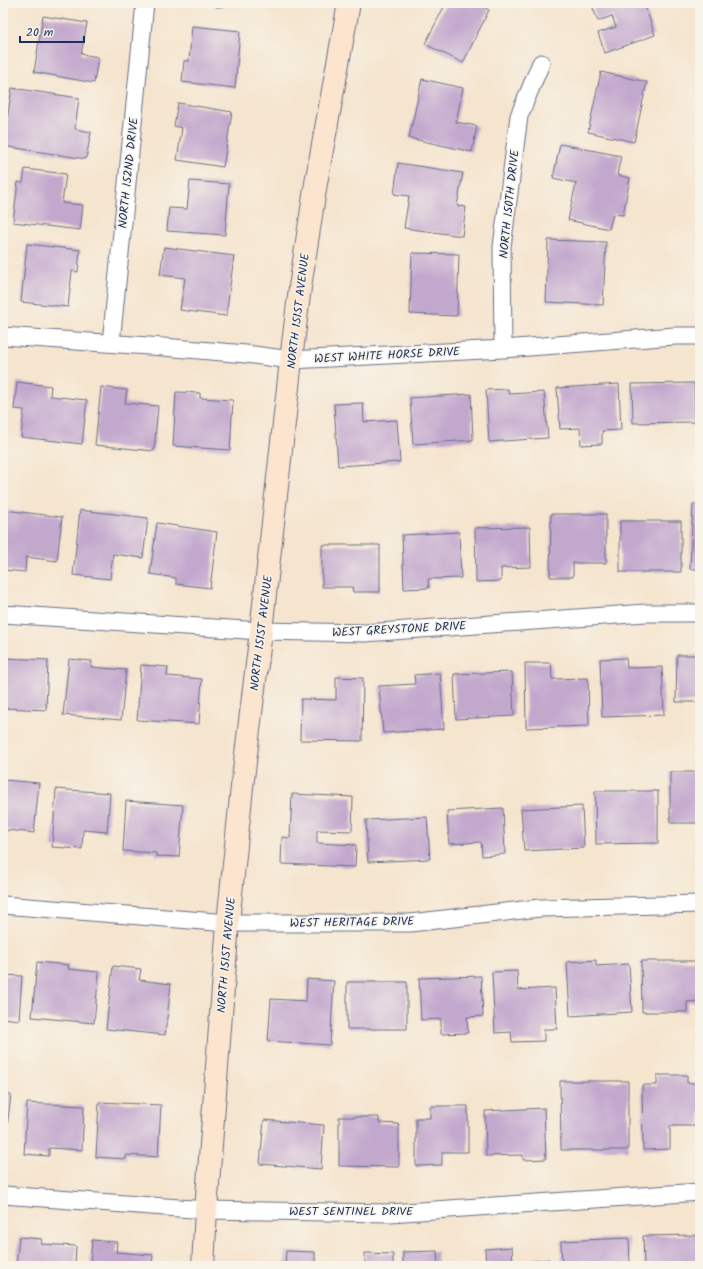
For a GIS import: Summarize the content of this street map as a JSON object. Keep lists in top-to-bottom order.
{
  "streets": {
    "street": [
      "NORTH 152ND DRIVE",
      "NORTH 150TH DRIVE",
      "NORTH 151ST AVENUE",
      "WEST WHITE HORSE DRIVE",
      "WEST GREYSTONE DRIVE",
      "WEST HERITAGE DRIVE",
      "WEST SENTINEL DRIVE"
    ]
  },
  "crossings": [
    ["NORTH 152ND DRIVE", "WEST WHITE HORSE DRIVE"],
    ["NORTH 150TH DRIVE", "WEST WHITE HORSE DRIVE"],
    ["NORTH 151ST AVENUE", "WEST WHITE HORSE DRIVE"],
    ["NORTH 151ST AVENUE", "WEST GREYSTONE DRIVE"],
    ["NORTH 151ST AVENUE", "WEST HERITAGE DRIVE"],
    ["NORTH 151ST AVENUE", "WEST SENTINEL DRIVE"]
  ],
  "scale_bar": "20 m"
}
